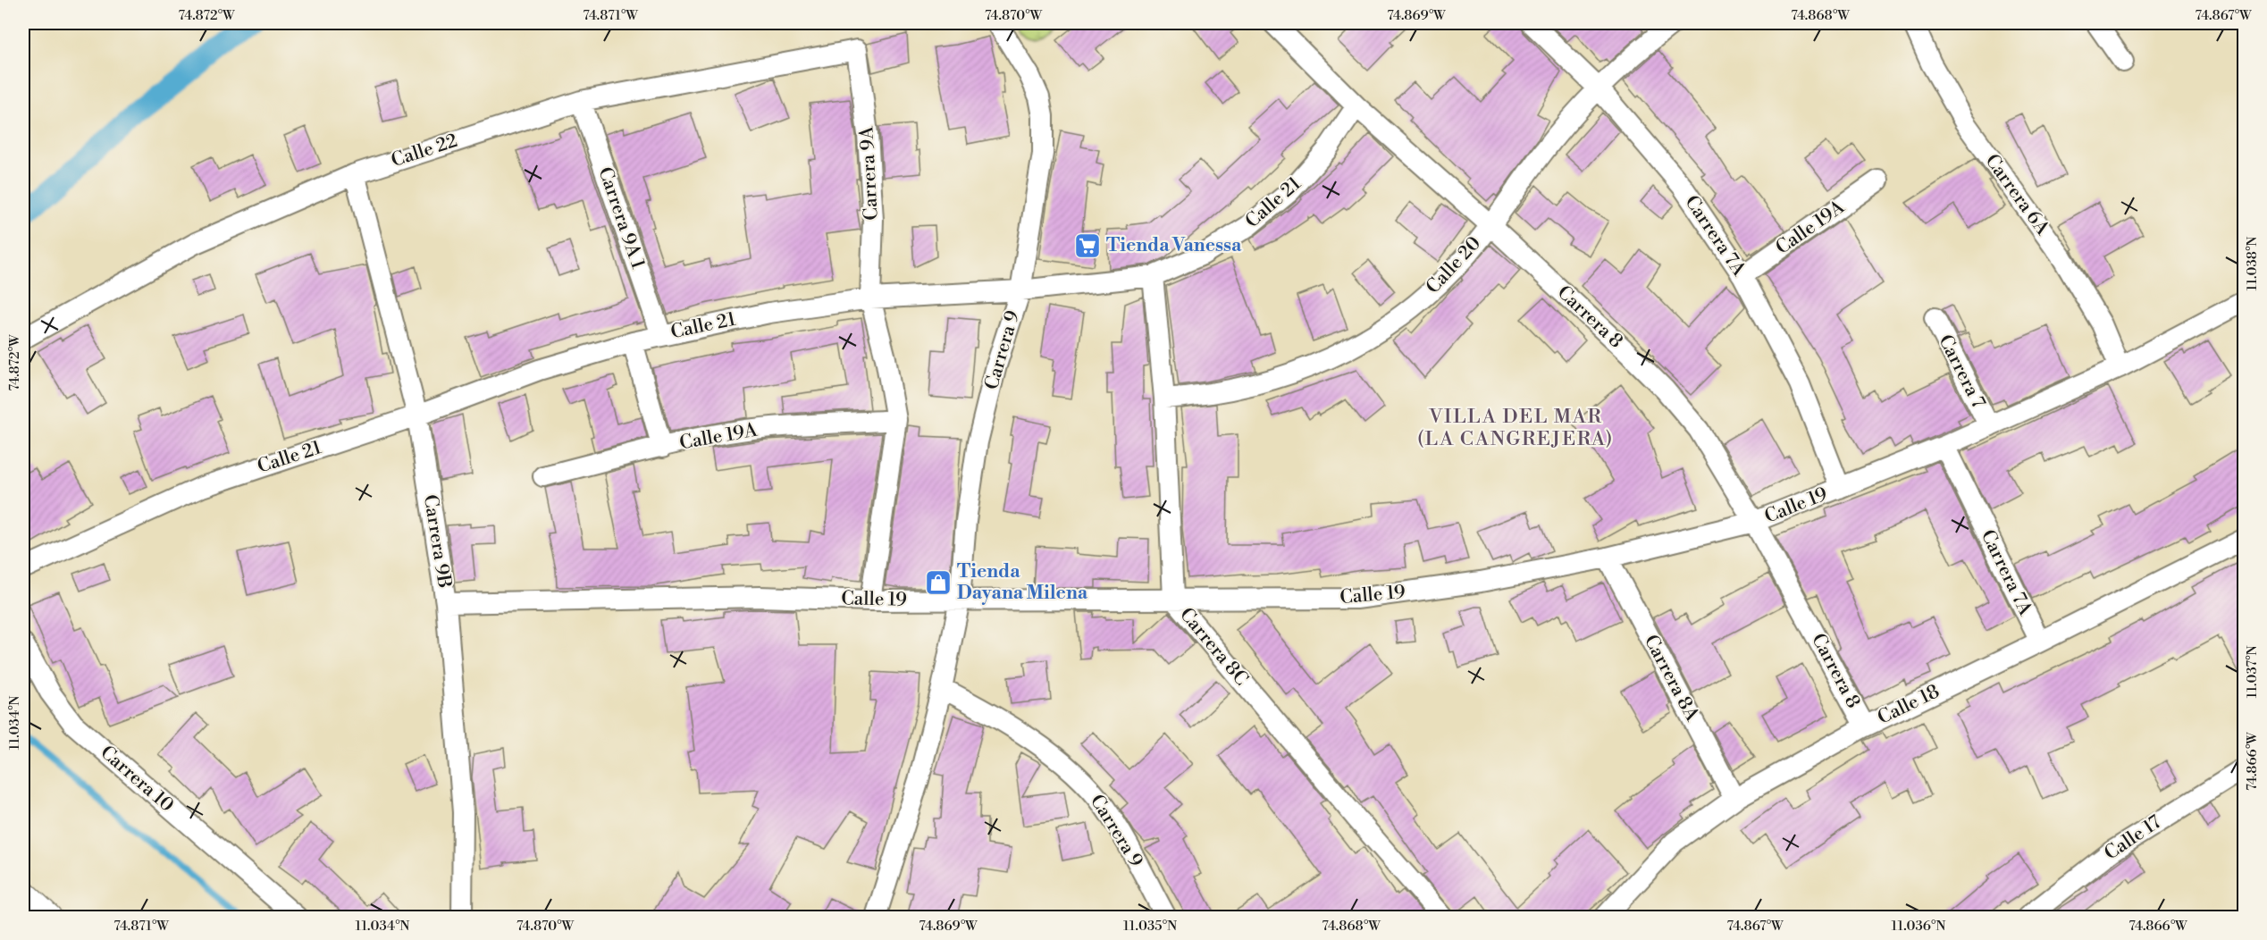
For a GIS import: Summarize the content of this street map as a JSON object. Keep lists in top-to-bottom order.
{
  "streets": {
    "street": [
      "Calle 22",
      "Carrera 9A",
      "Carrera 6A",
      "Calle 21",
      "Carrera 9A 1",
      "Calle 19A",
      "Carrera 7A",
      "Calle 20",
      "Carrera 8",
      "Carrera 9",
      "Carrera 7",
      "Calle 19",
      "Carrera 9B",
      "Carrera 8C",
      "Carrera 8A",
      "Calle 18",
      "Carrera 10",
      "Calle 17"
    ]
  },
  "crossings": [
    ["Calle 22", "Carrera 9A"],
    ["Calle 22", "Carrera 9A 1"],
    ["Calle 22", "Carrera 9B"],
    ["Carrera 9A", "Calle 21"],
    ["Carrera 9A", "Calle 19A"],
    ["Carrera 6A", "Calle 19"],
    ["Calle 21", "Carrera 9A 1"],
    ["Calle 21", "Carrera 8"],
    ["Calle 21", "Carrera 9"],
    ["Calle 21", "Carrera 9B"],
    ["Calle 21", "Carrera 8C"],
    ["Calle 19A", "Carrera 7A"],
    ["Carrera 7A", "Calle 20"],
    ["Carrera 7A", "Calle 19"],
    ["Carrera 7A", "Calle 18"],
    ["Calle 20", "Carrera 8"],
    ["Calle 20", "Carrera 8C"],
    ["Carrera 8", "Calle 19"],
    ["Carrera 8", "Calle 18"],
    ["Carrera 9", "Calle 19"],
    ["Carrera 7", "Calle 19"],
    ["Calle 19", "Carrera 9B"],
    ["Calle 19", "Carrera 8C"],
    ["Calle 19", "Carrera 8A"],
    ["Carrera 8A", "Calle 18"]
  ],
  "districts": ["VILLA DEL MAR (LA CANGREJERA)"],
  "places": {
    "supermarket": ["Tienda Vanessa"],
    "shop": ["Tienda Dayana Milena"]
  },
  "coordinates": [
    "74.872°W",
    "74.871°W",
    "74.870°W",
    "74.869°W",
    "74.868°W",
    "74.867°W",
    "11.038°N",
    "11.037°N",
    "11.034°N",
    "74.866°W",
    "11.035°N",
    "11.036°N"
  ]
}
